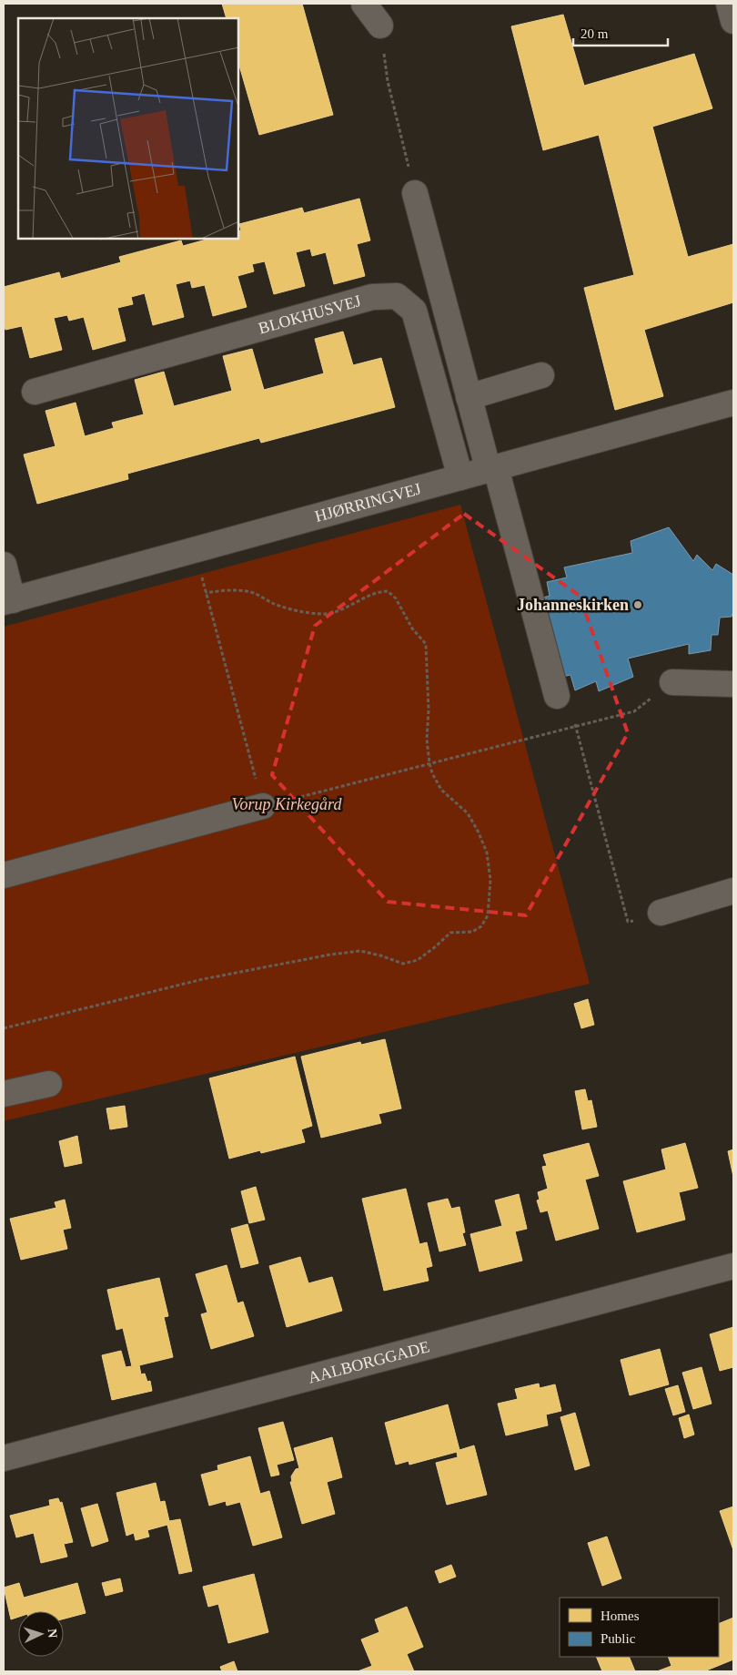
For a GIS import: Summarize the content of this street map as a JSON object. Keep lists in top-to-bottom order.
{
  "streets": {
    "street": ["BLOKHUSVEJ", "HJØRRINGVEJ", "AALBORGGADE"]
  },
  "crossings": [
    ["BLOKHUSVEJ", "HJØRRINGVEJ"]
  ],
  "parks": ["Vorup Kirkegård"],
  "places": ["Johanneskirken"],
  "legend": ["Homes", "Public"],
  "scale_bar": "20 m",
  "north": "right"
}
